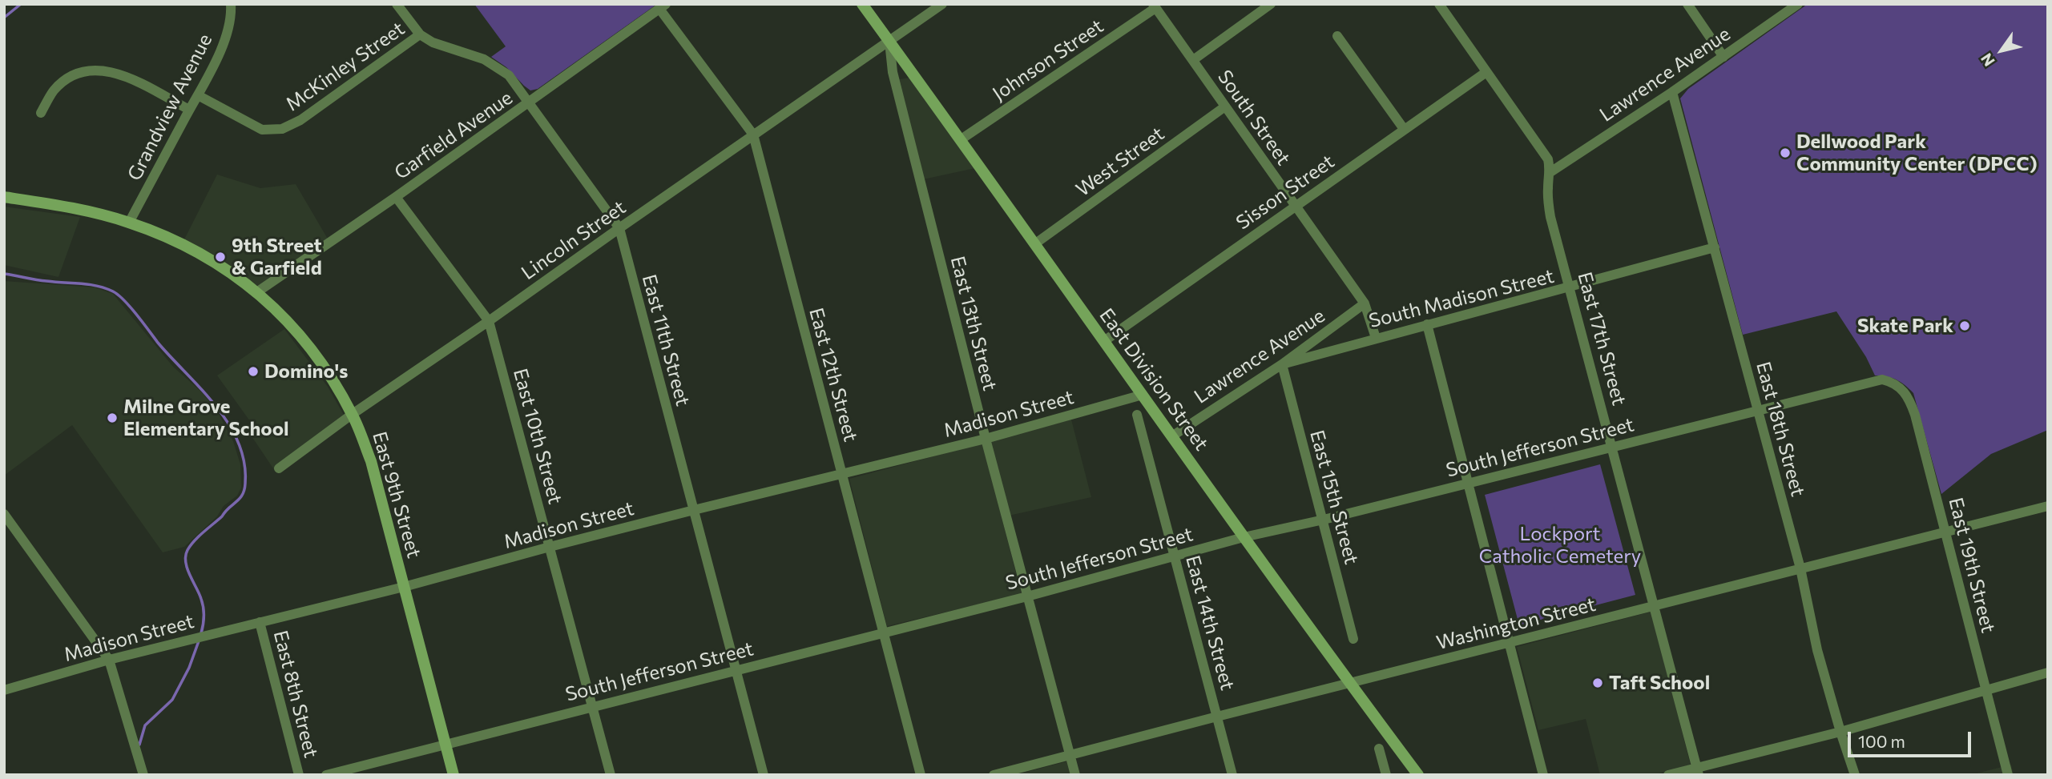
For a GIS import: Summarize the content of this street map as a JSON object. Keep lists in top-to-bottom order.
{
  "streets": {
    "street": [
      "Johnson Street",
      "McKinley Street",
      "Lawrence Avenue",
      "Grandview Avenue",
      "South Street",
      "Garfield Avenue",
      "West Street",
      "Sisson Street",
      "Lincoln Street",
      "South Madison Street",
      "East 13th Street",
      "East 17th Street",
      "East 11th Street",
      "East 12th Street",
      "East Division Street",
      "Madison Street",
      "East 18th Street",
      "East 10th Street",
      "South Jefferson Street",
      "East 9th Street",
      "East 15th Street",
      "East 19th Street",
      "East 14th Street",
      "Washington Street",
      "East 8th Street"
    ]
  },
  "crossings": [
    ["Johnson Street", "South Street"],
    ["Johnson Street", "East Division Street"],
    ["McKinley Street", "Grandview Avenue"],
    ["McKinley Street", "East 11th Street"],
    ["Lawrence Avenue", "South Street"],
    ["Lawrence Avenue", "South Madison Street"],
    ["Lawrence Avenue", "East 17th Street"],
    ["Lawrence Avenue", "East Division Street"],
    ["Lawrence Avenue", "East 18th Street"],
    ["Lawrence Avenue", "East 15th Street"],
    ["Grandview Avenue", "East 9th Street"],
    ["South Street", "West Street"],
    ["South Street", "Sisson Street"],
    ["South Street", "South Madison Street"],
    ["Garfield Avenue", "East 11th Street"],
    ["Garfield Avenue", "East 12th Street"],
    ["Garfield Avenue", "East 10th Street"],
    ["Garfield Avenue", "East 9th Street"],
    ["West Street", "East Division Street"],
    ["Sisson Street", "East 17th Street"],
    ["Sisson Street", "East Division Street"],
    ["Lincoln Street", "East 13th Street"],
    ["Lincoln Street", "East 11th Street"],
    ["Lincoln Street", "East 12th Street"],
    ["Lincoln Street", "East Division Street"],
    ["Lincoln Street", "East 10th Street"],
    ["Lincoln Street", "East 9th Street"],
    ["South Madison Street", "East 17th Street"],
    ["South Madison Street", "East 18th Street"],
    ["South Madison Street", "East 15th Street"],
    ["East 13th Street", "East Division Street"],
    ["East 13th Street", "Madison Street"],
    ["East 13th Street", "South Jefferson Street"],
    ["East 13th Street", "Washington Street"],
    ["East 17th Street", "South Jefferson Street"],
    ["East 17th Street", "Washington Street"],
    ["East 11th Street", "Madison Street"],
    ["East 11th Street", "South Jefferson Street"],
    ["East 12th Street", "Madison Street"],
    ["East 12th Street", "South Jefferson Street"],
    ["East Division Street", "Madison Street"],
    ["East Division Street", "South Jefferson Street"],
    ["East Division Street", "Washington Street"],
    ["Madison Street", "East 10th Street"],
    ["Madison Street", "East 9th Street"],
    ["Madison Street", "East 8th Street"],
    ["East 18th Street", "South Jefferson Street"],
    ["East 18th Street", "Washington Street"],
    ["East 10th Street", "South Jefferson Street"],
    ["South Jefferson Street", "East 9th Street"],
    ["South Jefferson Street", "East 15th Street"],
    ["South Jefferson Street", "East 19th Street"],
    ["South Jefferson Street", "East 14th Street"],
    ["East 19th Street", "Washington Street"],
    ["East 14th Street", "Washington Street"]
  ],
  "parks": ["Lockport Catholic Cemetery"],
  "places": [
    "Dellwood Park Community Center (DPCC)",
    "9th Street & Garfield",
    "Skate Park",
    "Domino's",
    "Milne Grove Elementary School",
    "Taft School"
  ],
  "scale_bar": "100 m",
  "north": "bottom left"
}
